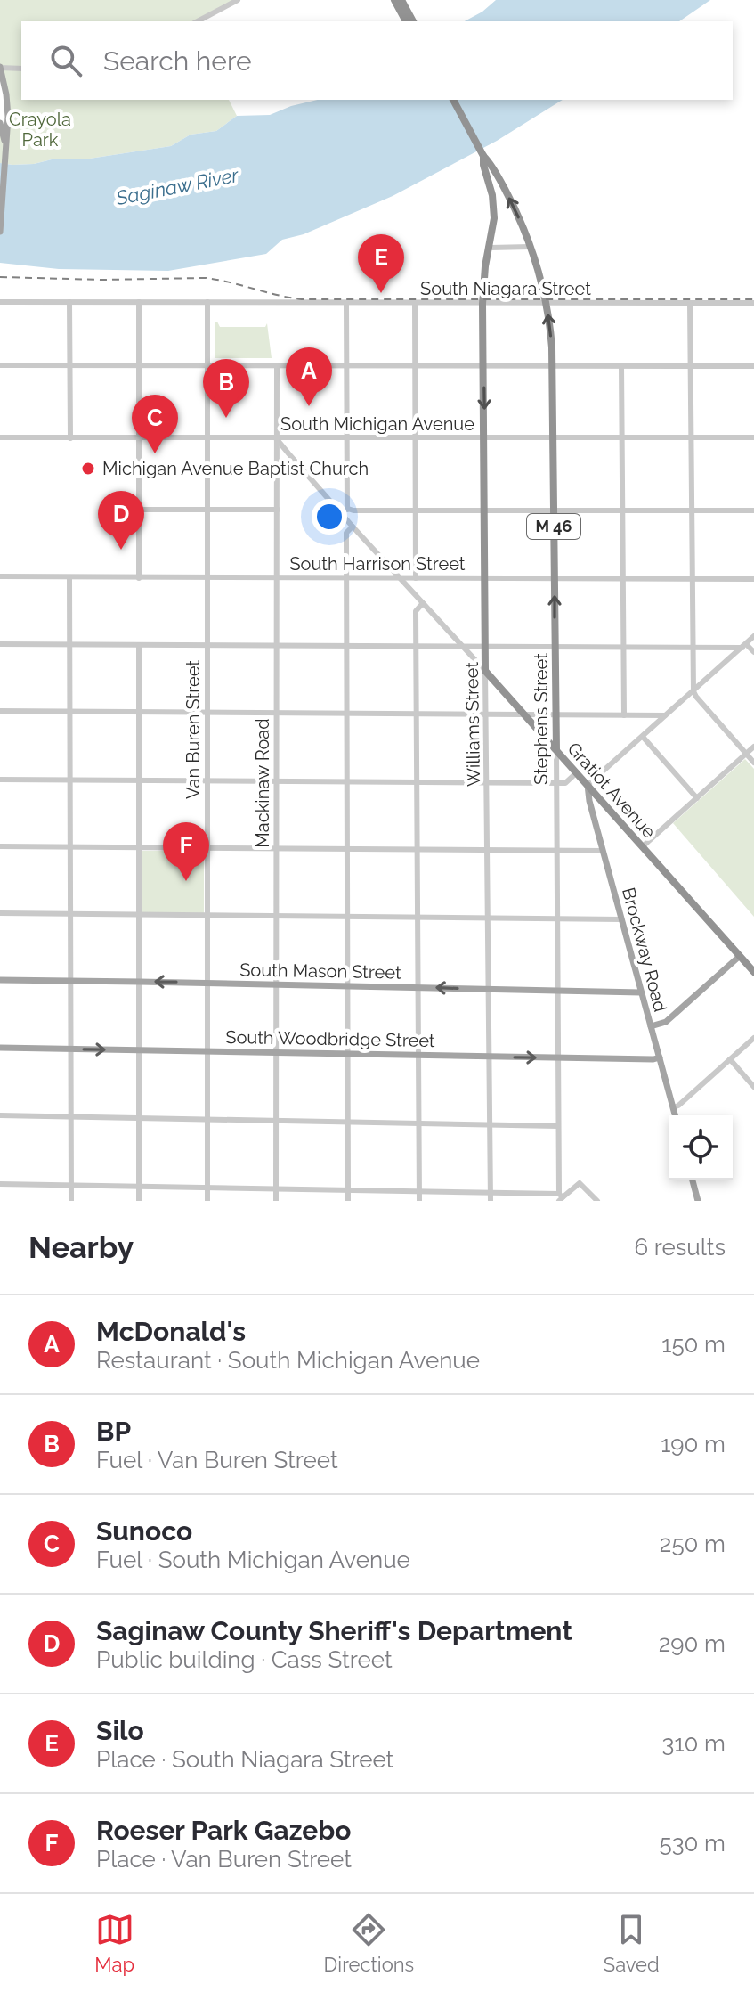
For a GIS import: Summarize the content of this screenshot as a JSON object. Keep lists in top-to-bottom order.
{
  "streets": {
    "highway": [
      "M 46",
      "Stephens Street",
      "Williams Street",
      "Gratiot Avenue"
    ],
    "main road": ["Brockway Road", "South Mason Street", "South Woodbridge Street"],
    "street": [
      "South Niagara Street",
      "South Michigan Avenue",
      "South Harrison Street",
      "Van Buren Street",
      "Mackinaw Road"
    ]
  },
  "crossings": [
    ["South Niagara Street", "Stephens Street"],
    ["South Niagara Street", "Williams Street"],
    ["South Niagara Street", "Van Buren Street"],
    ["South Michigan Avenue", "Stephens Street"],
    ["South Michigan Avenue", "Williams Street"],
    ["South Michigan Avenue", "Van Buren Street"],
    ["South Michigan Avenue", "Mackinaw Road"],
    ["South Michigan Avenue", "Gratiot Avenue"],
    ["M 46", "Stephens Street"],
    ["M 46", "Williams Street"],
    ["South Harrison Street", "Stephens Street"],
    ["South Harrison Street", "Williams Street"],
    ["South Harrison Street", "Van Buren Street"],
    ["South Harrison Street", "Mackinaw Road"],
    ["South Harrison Street", "Gratiot Avenue"],
    ["Stephens Street", "Gratiot Avenue"],
    ["Stephens Street", "South Mason Street"],
    ["Stephens Street", "South Woodbridge Street"],
    ["Williams Street", "Gratiot Avenue"],
    ["Williams Street", "South Mason Street"],
    ["Williams Street", "South Woodbridge Street"],
    ["Van Buren Street", "South Mason Street"],
    ["Van Buren Street", "South Woodbridge Street"],
    ["Mackinaw Road", "Gratiot Avenue"],
    ["Mackinaw Road", "South Mason Street"],
    ["Mackinaw Road", "South Woodbridge Street"],
    ["Gratiot Avenue", "Brockway Road"],
    ["Brockway Road", "South Mason Street"],
    ["Brockway Road", "South Woodbridge Street"]
  ],
  "water": ["Saginaw River"],
  "parks": ["Crayola Park"],
  "places": ["Michigan Avenue Baptist Church"],
  "page": {
    "search": "Search here",
    "pins": [
      "E",
      "A",
      "B",
      "C",
      "D",
      "F"
    ],
    "heading": ["Nearby", "6 results"],
    "list": [
      {
        "mark": "A",
        "name": "McDonald's",
        "note": "Restaurant · South Michigan Avenue",
        "value": "150 m"
      },
      {
        "mark": "B",
        "name": "BP",
        "note": "Fuel · Van Buren Street",
        "value": "190 m"
      },
      {
        "mark": "C",
        "name": "Sunoco",
        "note": "Fuel · South Michigan Avenue",
        "value": "250 m"
      },
      {
        "mark": "D",
        "name": "Saginaw County Sheriff's Department",
        "note": "Public building · Cass Street",
        "value": "290 m"
      },
      {
        "mark": "E",
        "name": "Silo",
        "note": "Place · South Niagara Street",
        "value": "310 m"
      },
      {
        "mark": "F",
        "name": "Roeser Park Gazebo",
        "note": "Place · Van Buren Street",
        "value": "530 m"
      }
    ],
    "nav": ["Map", "Directions", "Saved"]
  }
}
